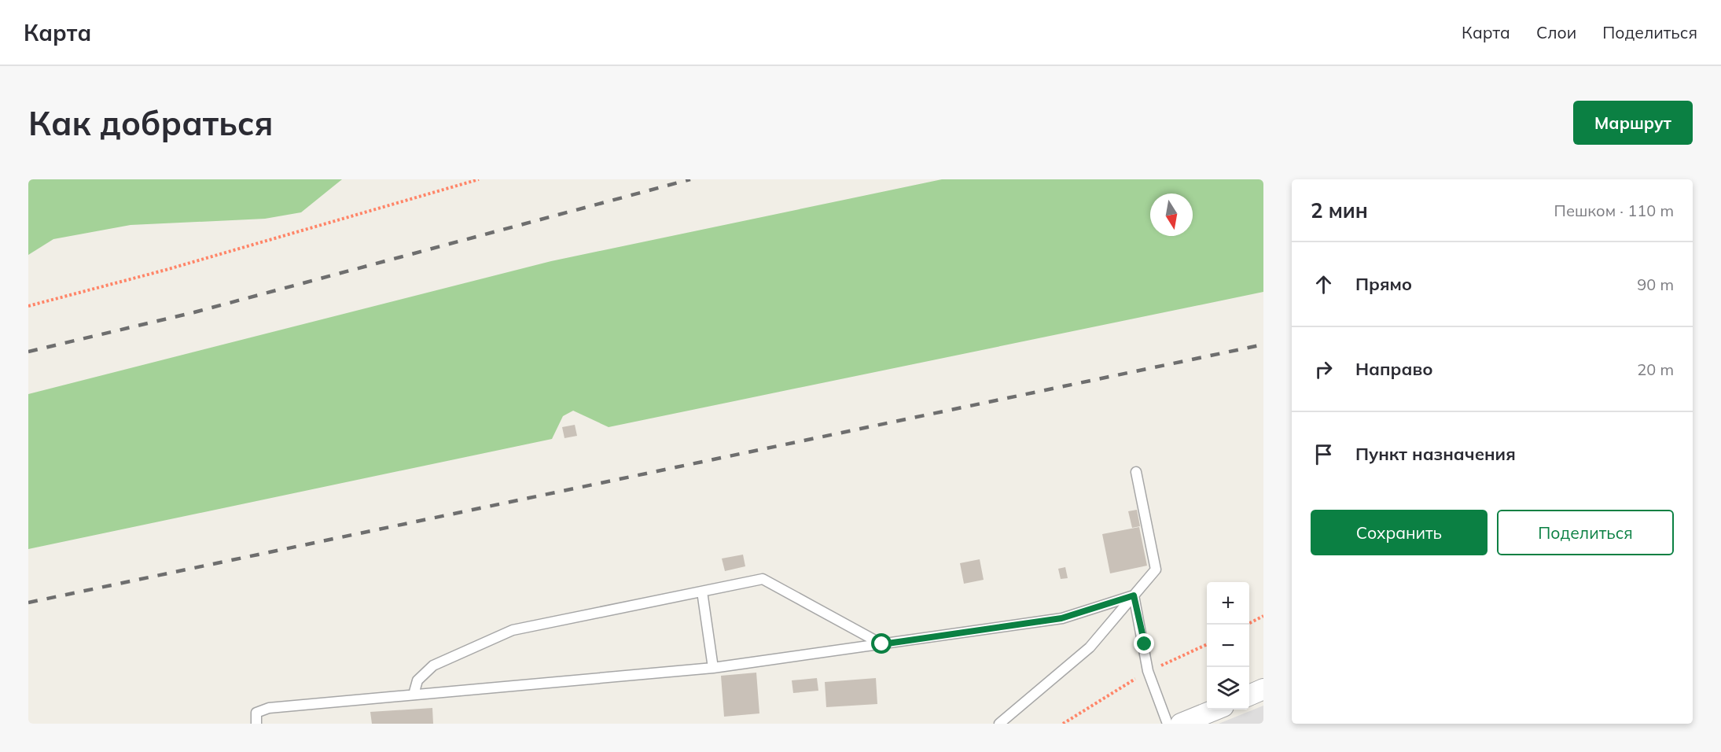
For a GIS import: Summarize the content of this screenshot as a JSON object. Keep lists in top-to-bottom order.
{
  "north": "bottom",
  "page": {
    "header": "Карта",
    "nav": ["Карта", "Слои", "Поделиться"],
    "buttons": [
      "Маршрут",
      ["Сохранить", "Поделиться"]
    ],
    "title": "Как добраться",
    "heading": ["2 мин", "Пешком · 110 m"],
    "list": [
      ["Прямо", "90 m"],
      ["Направо", "20 m"],
      "Пункт назначения"
    ],
    "map_buttons": ["+", "−"]
  }
}
